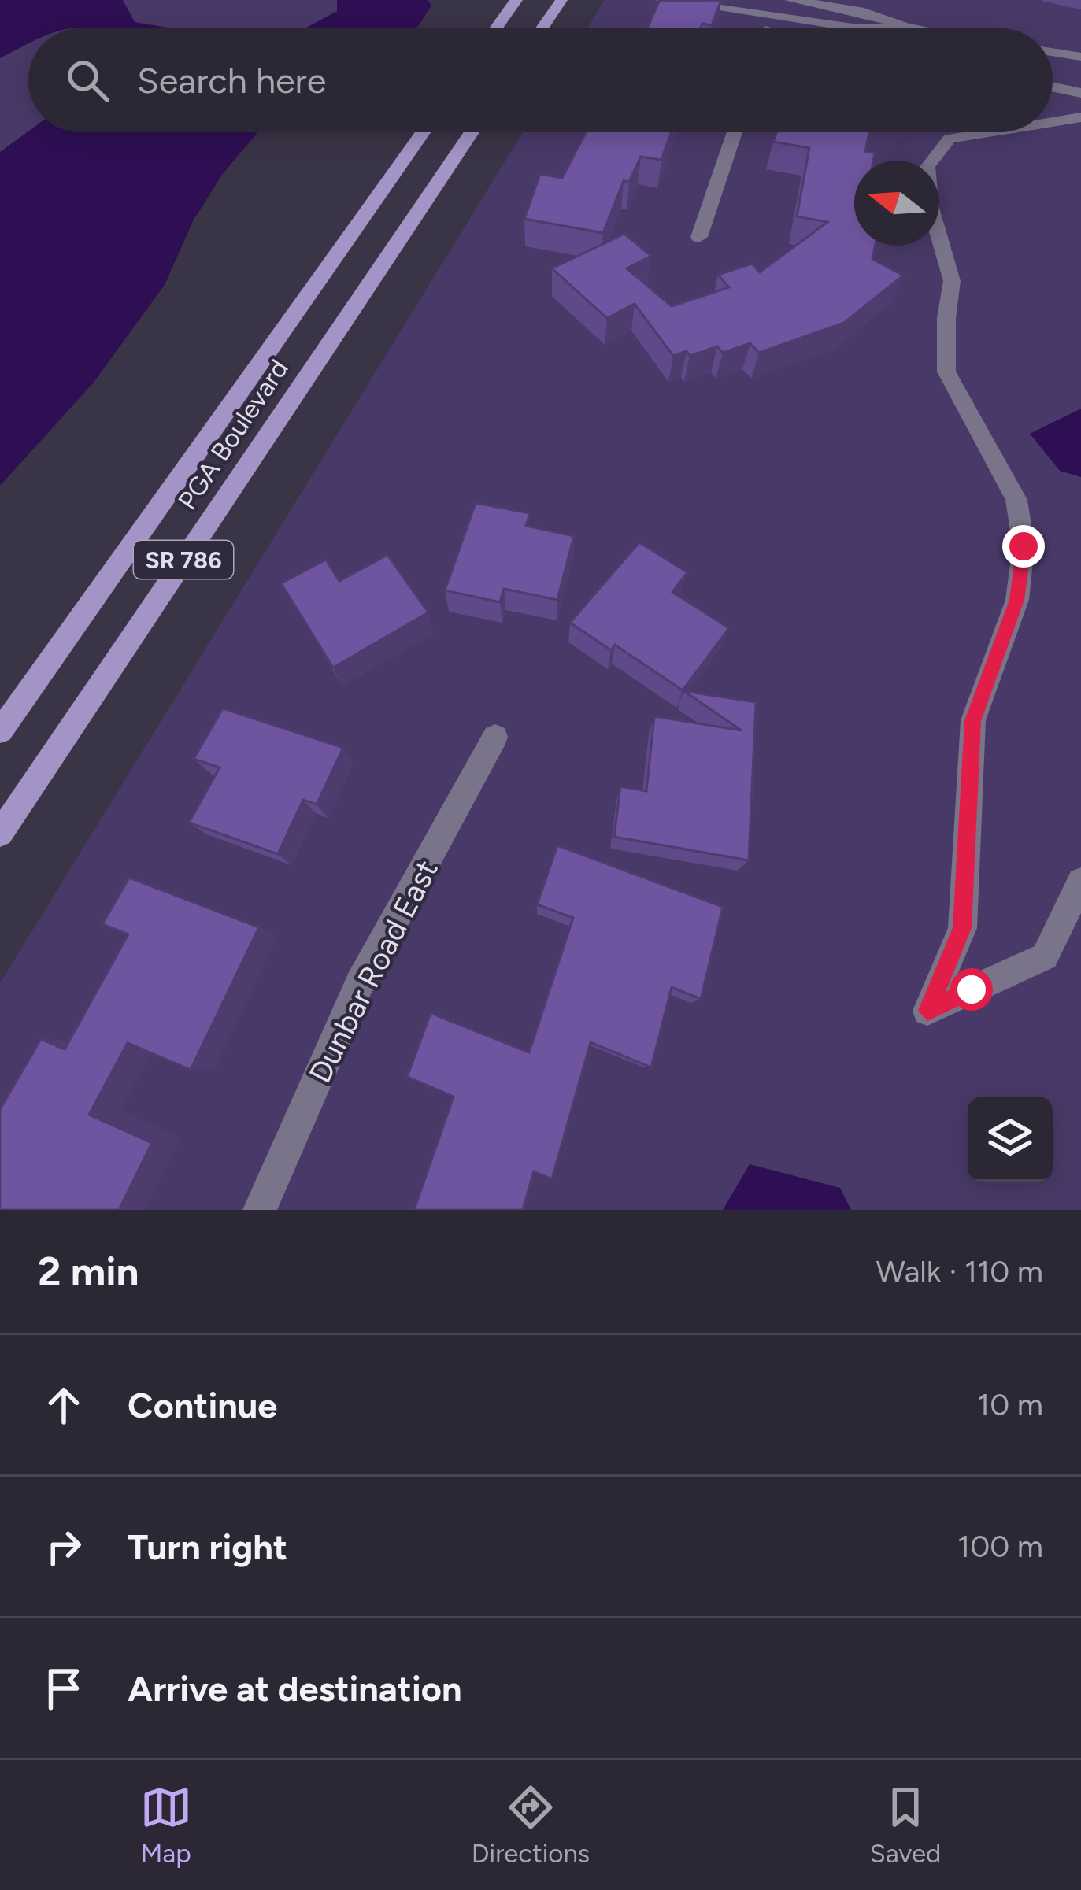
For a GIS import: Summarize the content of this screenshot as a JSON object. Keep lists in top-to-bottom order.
{
  "streets": {
    "main road": ["PGA Boulevard", "SR 786"],
    "street": ["Dunbar Road East"]
  },
  "north": "left",
  "page": {
    "search": "Search here",
    "heading": ["2 min", "Walk · 110 m"],
    "list": [
      ["Continue", "10 m"],
      ["Turn right", "100 m"],
      "Arrive at destination"
    ],
    "nav": ["Map", "Directions", "Saved"]
  }
}
